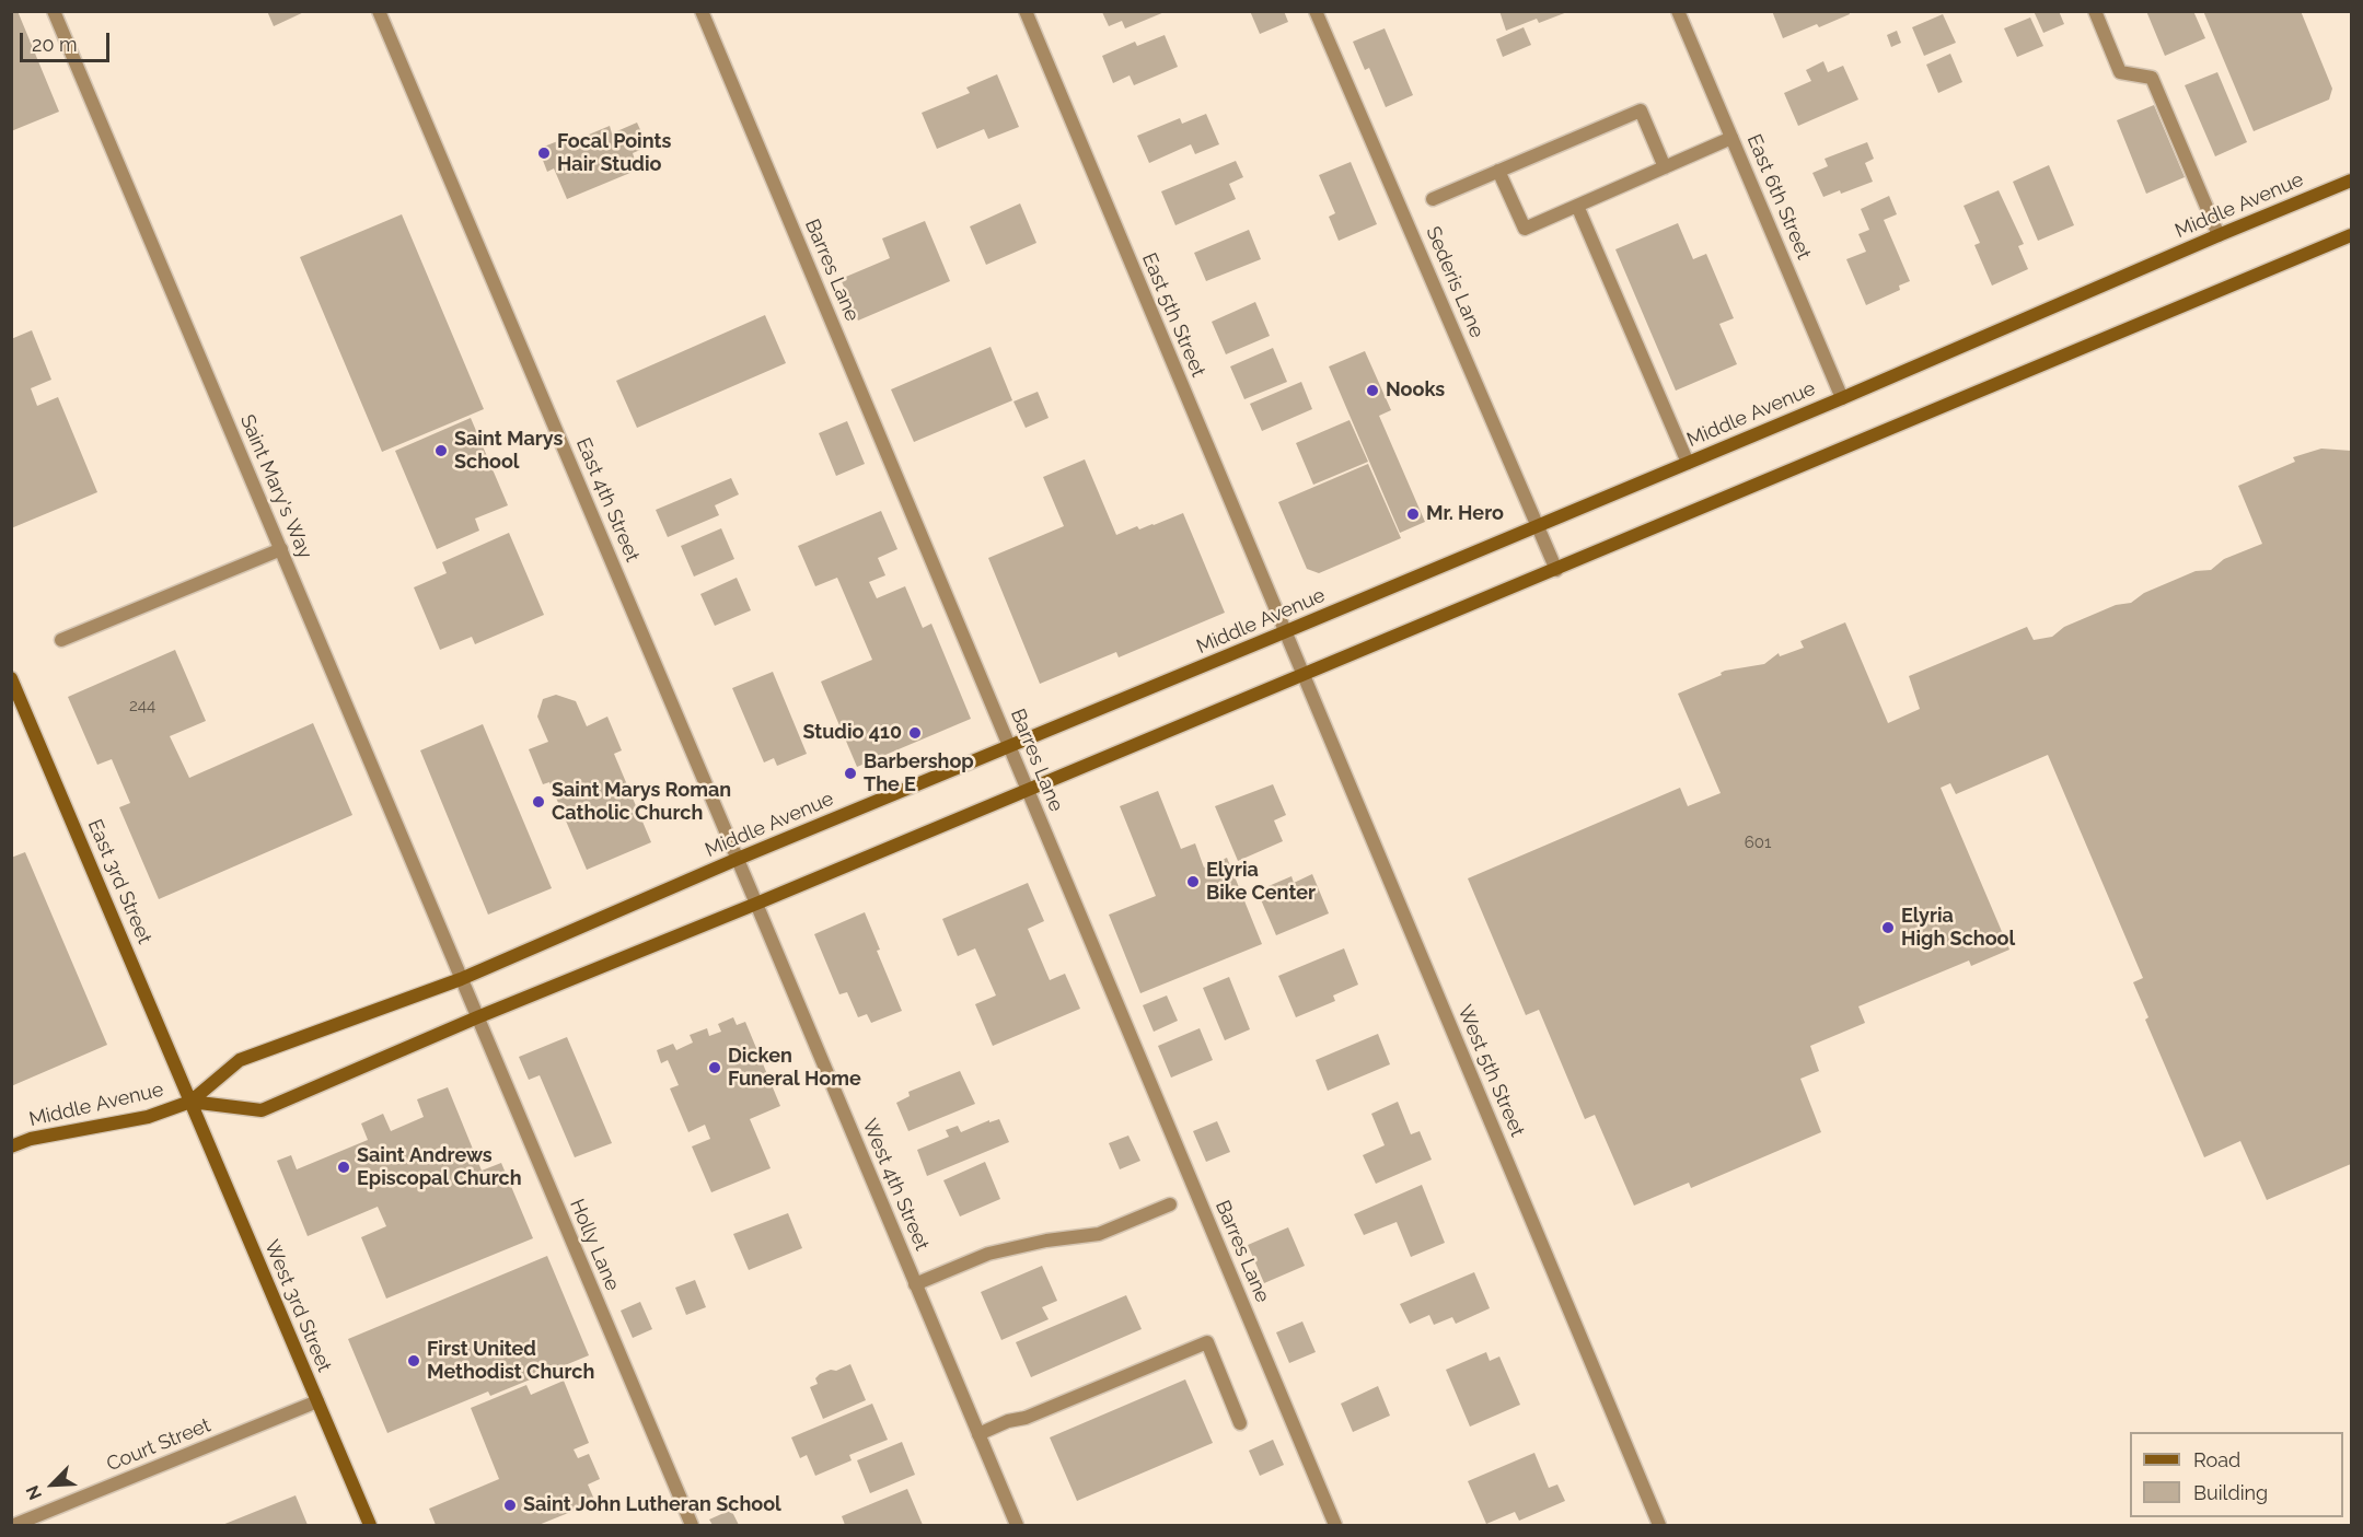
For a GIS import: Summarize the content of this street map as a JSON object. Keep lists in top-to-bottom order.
{
  "streets": {
    "main road": ["Middle Avenue", "East 3rd Street", "West 3rd Street"],
    "street": [
      "East 6th Street",
      "Barres Lane",
      "Sederis Lane",
      "East 5th Street",
      "Saint Mary's Way",
      "East 4th Street",
      "West 5th Street",
      "West 4th Street",
      "Holly Lane",
      "Court Street"
    ]
  },
  "crossings": [
    ["East 6th Street", "Middle Avenue"],
    ["Middle Avenue", "Barres Lane"],
    ["Middle Avenue", "Sederis Lane"],
    ["Middle Avenue", "East 5th Street"],
    ["Middle Avenue", "Saint Mary's Way"],
    ["Middle Avenue", "East 4th Street"],
    ["Middle Avenue", "East 3rd Street"],
    ["Middle Avenue", "West 5th Street"],
    ["Middle Avenue", "West 4th Street"],
    ["Middle Avenue", "Holly Lane"],
    ["Middle Avenue", "West 3rd Street"],
    ["East 5th Street", "West 5th Street"],
    ["Saint Mary's Way", "Holly Lane"],
    ["East 4th Street", "West 4th Street"],
    ["East 3rd Street", "West 3rd Street"],
    ["West 3rd Street", "Court Street"]
  ],
  "places": [
    "Focal Points Hair Studio",
    "Nooks",
    "Saint Marys School",
    "Mr. Hero",
    "Studio 410",
    "Barbershop The E",
    "Saint Marys Roman Catholic Church",
    "Elyria Bike Center",
    "Elyria High School",
    "Dicken Funeral Home",
    "Saint Andrews Episcopal Church",
    "First United Methodist Church",
    "Saint John Lutheran School"
  ],
  "house_numbers": ["244", "601"],
  "legend": ["Road", "Building"],
  "scale_bar": "20 m",
  "north": "bottom left"
}
